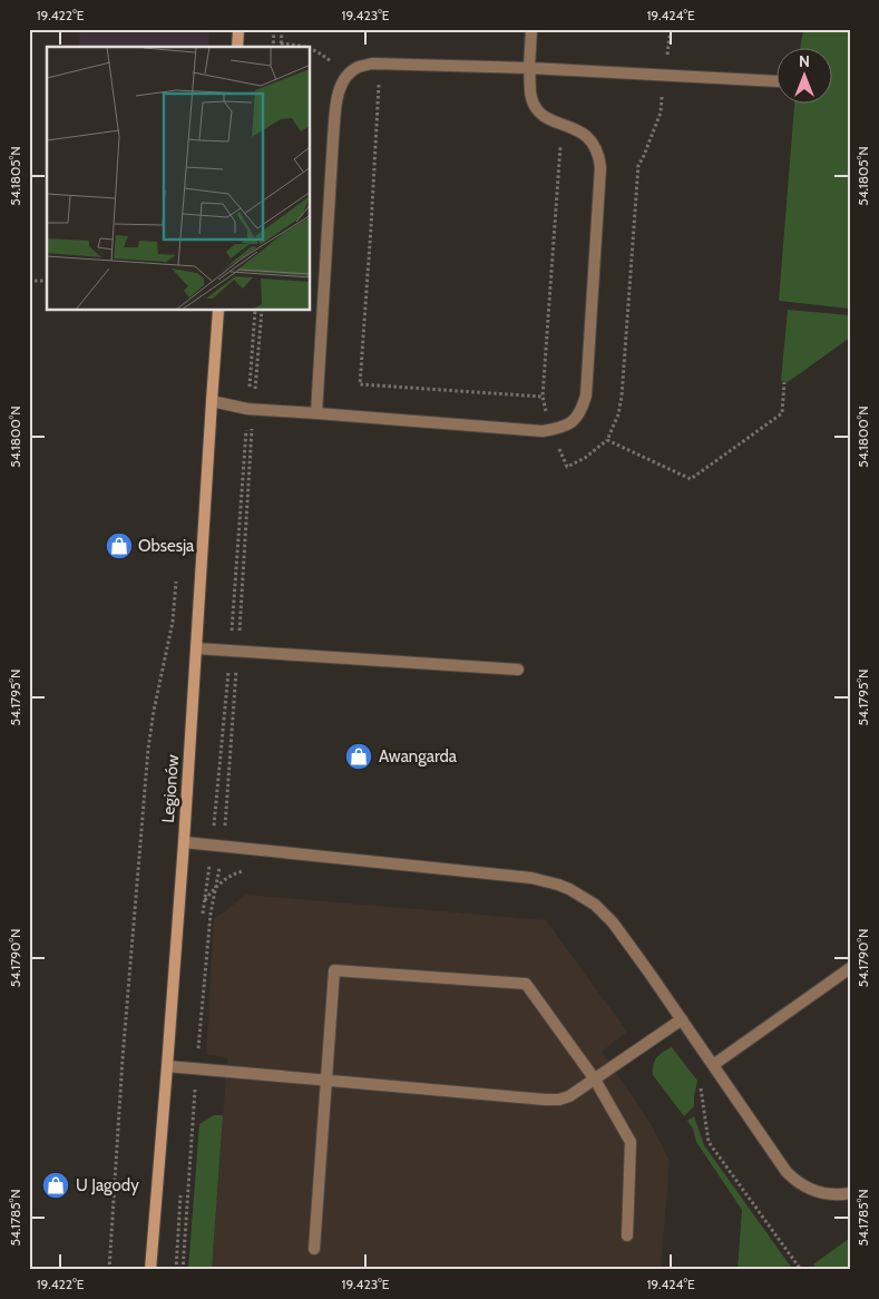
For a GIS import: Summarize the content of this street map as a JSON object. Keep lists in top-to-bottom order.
{
  "streets": {
    "street": ["Legionów"]
  },
  "places": {
    "shop": ["Obsesja", "Awangarda", "U Jagody"]
  },
  "north": "top",
  "coordinates": [
    "19.422°E",
    "19.423°E",
    "19.424°E",
    "54.1805°N",
    "54.1800°N",
    "54.1795°N",
    "54.1790°N",
    "54.1785°N"
  ]
}
